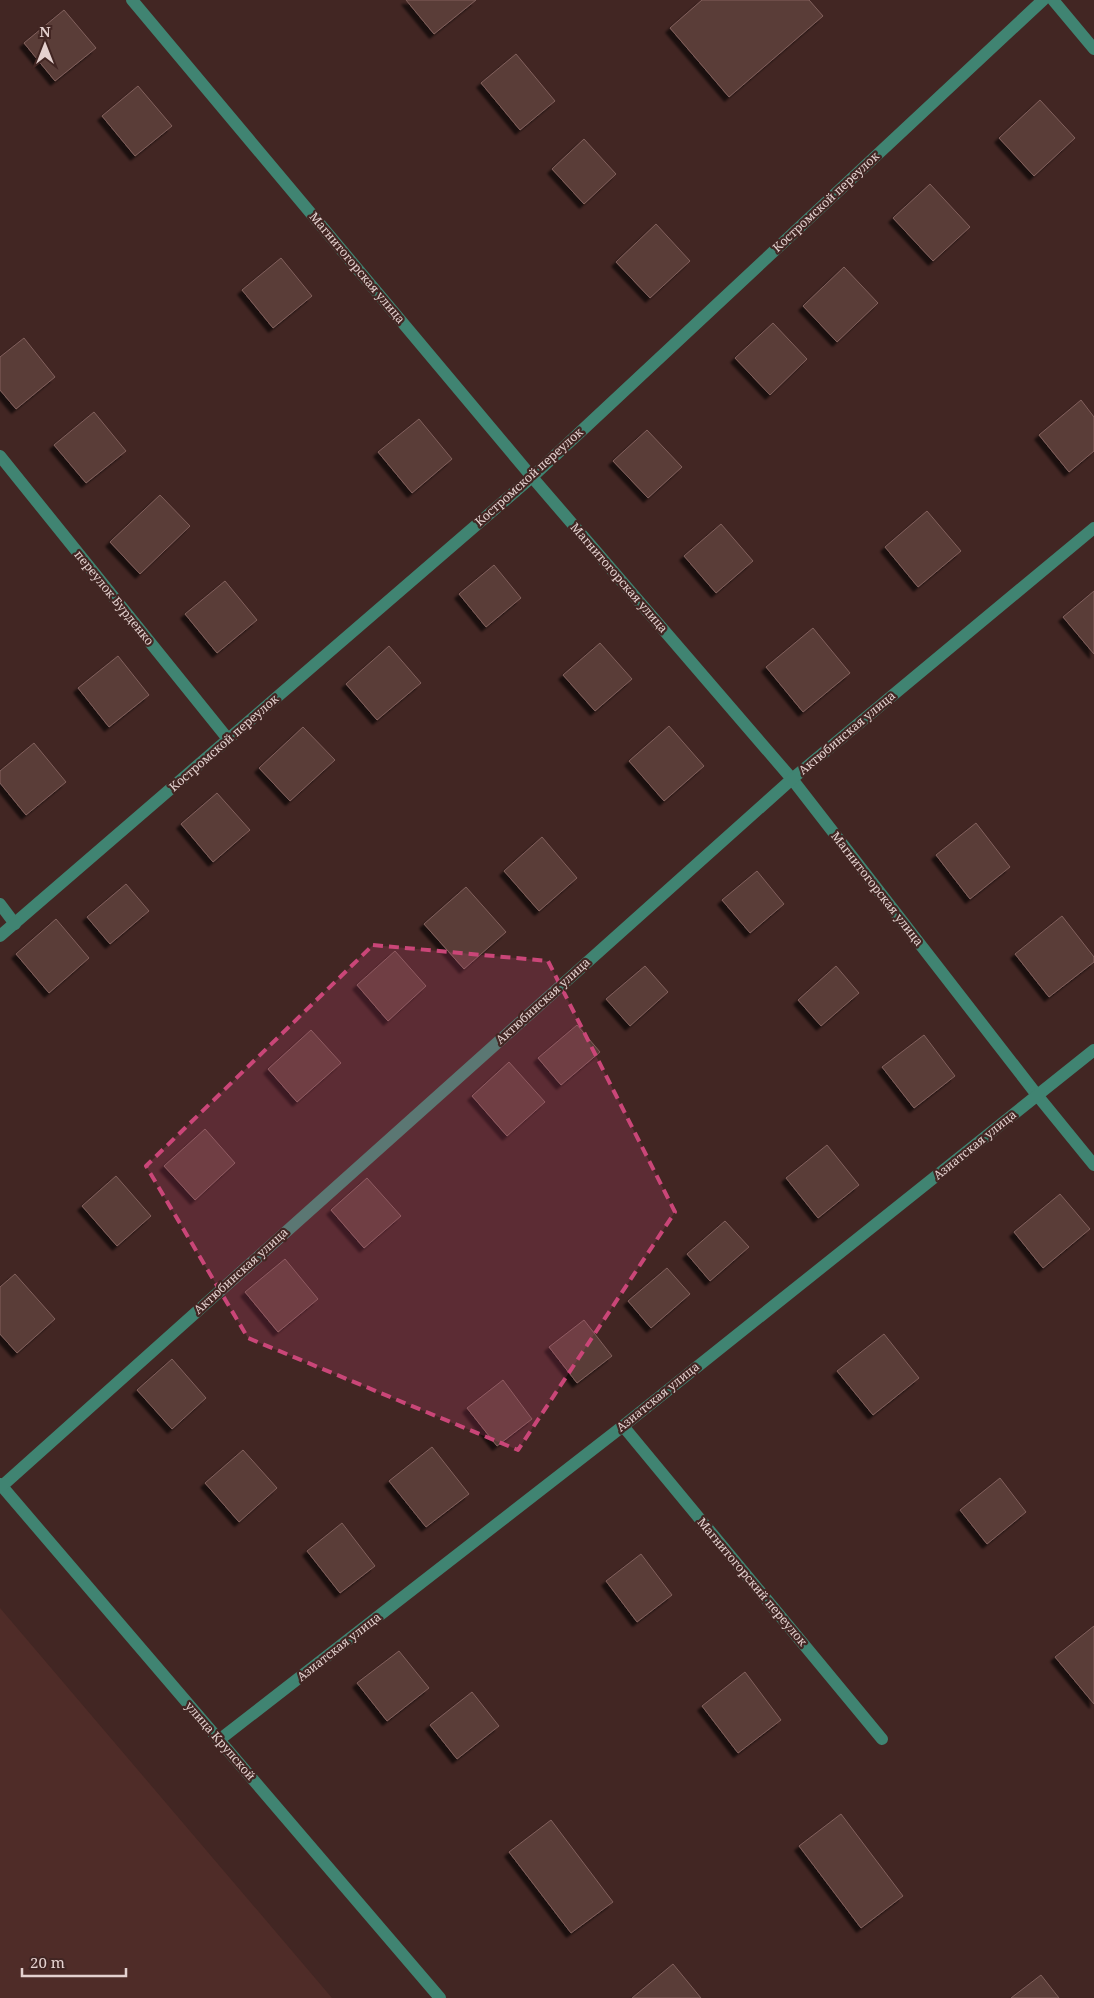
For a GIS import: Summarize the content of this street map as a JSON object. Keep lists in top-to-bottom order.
{
  "streets": {
    "street": [
      "Костромской переулок",
      "Магнитогорская улица",
      "переулок Бурденко",
      "Актюбинская улица",
      "Азиатская улица",
      "Магнитогорский переулок",
      "улица Крупской"
    ]
  },
  "crossings": [
    ["Костромской переулок", "Магнитогорская улица"],
    ["Костромской переулок", "переулок Бурденко"],
    ["Магнитогорская улица", "Актюбинская улица"],
    ["Магнитогорская улица", "Азиатская улица"],
    ["Актюбинская улица", "улица Крупской"],
    ["Азиатская улица", "Магнитогорский переулок"],
    ["Азиатская улица", "улица Крупской"]
  ],
  "scale_bar": "20 m",
  "north": "top"
}
